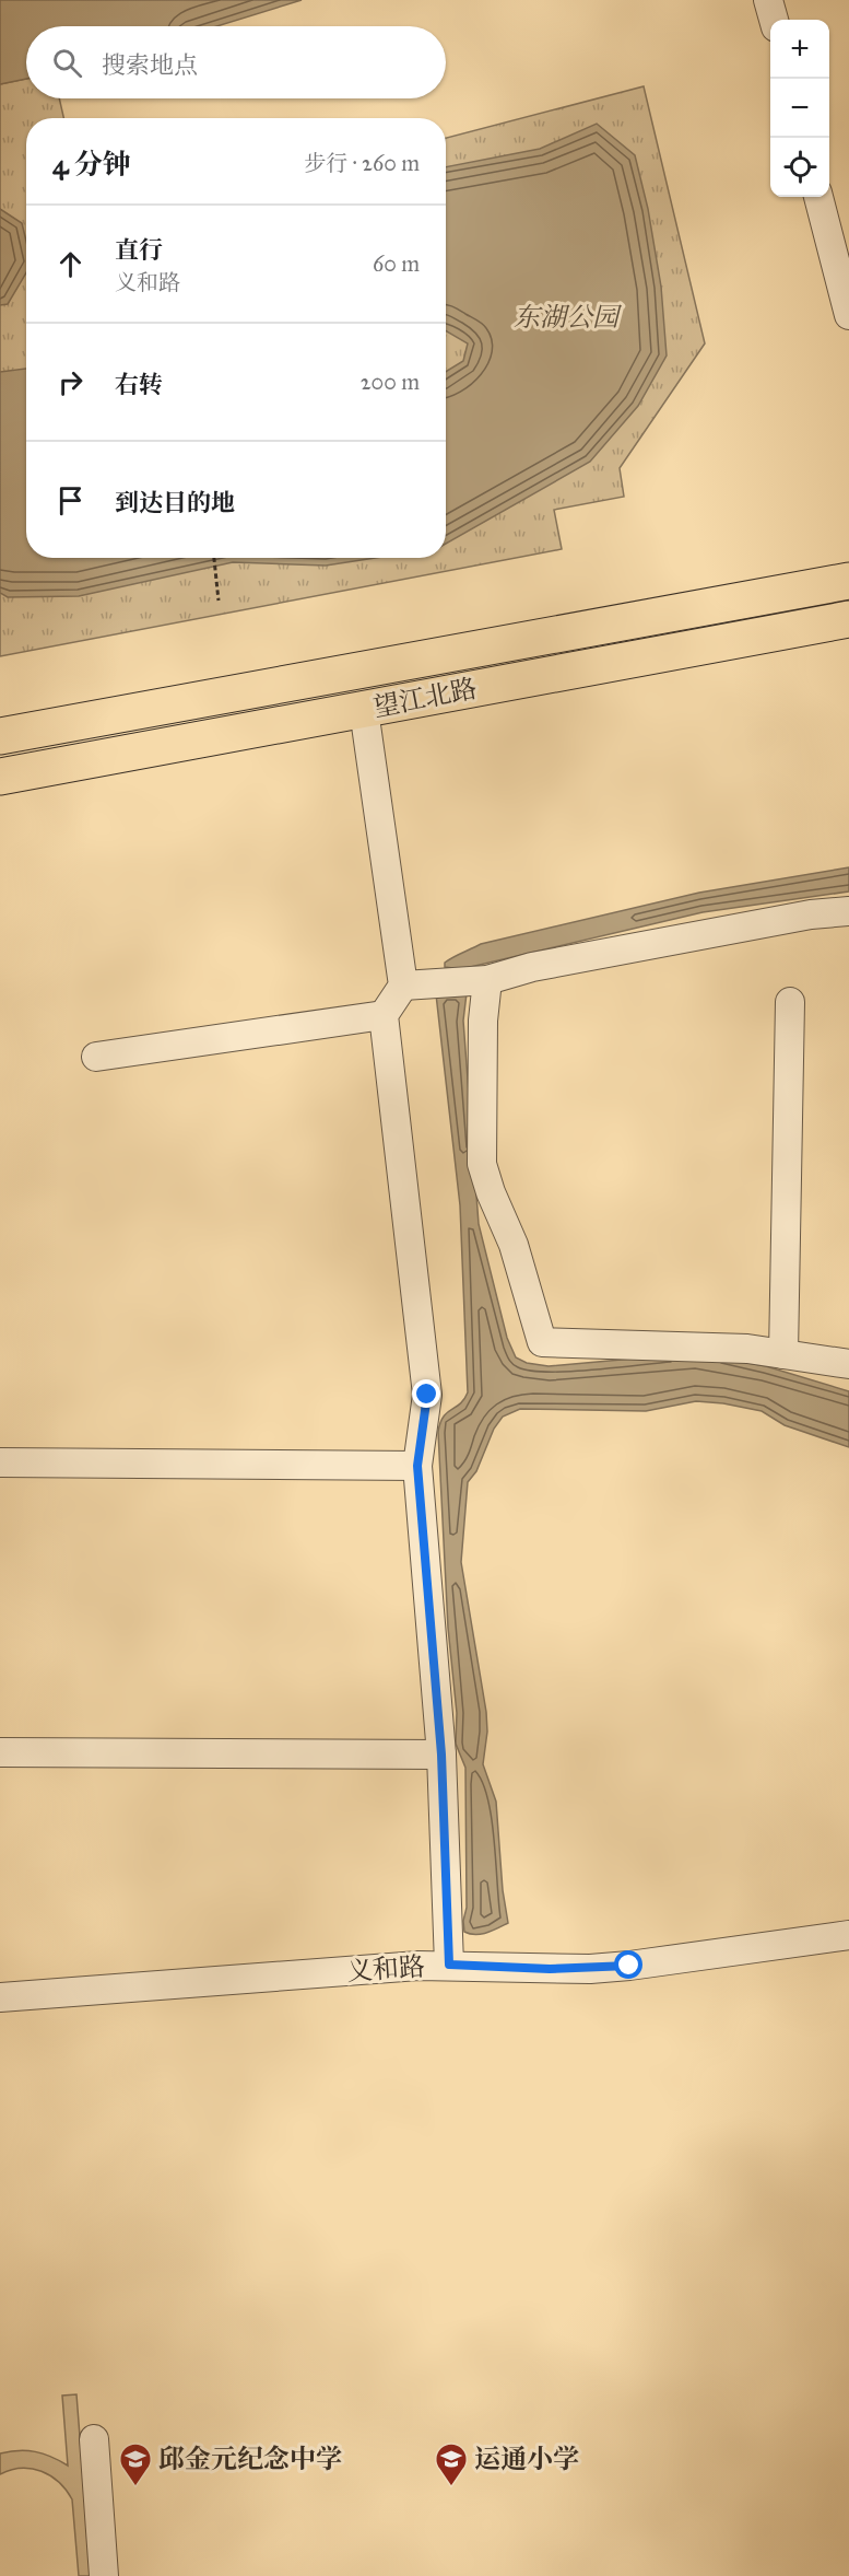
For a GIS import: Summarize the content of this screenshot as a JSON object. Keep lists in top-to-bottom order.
{
  "streets": {
    "main road": ["望江北路"],
    "street": ["义和路"]
  },
  "parks": ["东湖公园"],
  "places": {
    "school or university": ["邱金元纪念中学", "运通小学"]
  },
  "page": {
    "map_buttons": ["+", "−"],
    "search": "搜索地点",
    "heading": ["4 分钟", "步行 · 260 m"],
    "list": [
      ["直行", "义和路", "60 m"],
      ["右转", "200 m"],
      "到达目的地"
    ]
  }
}
